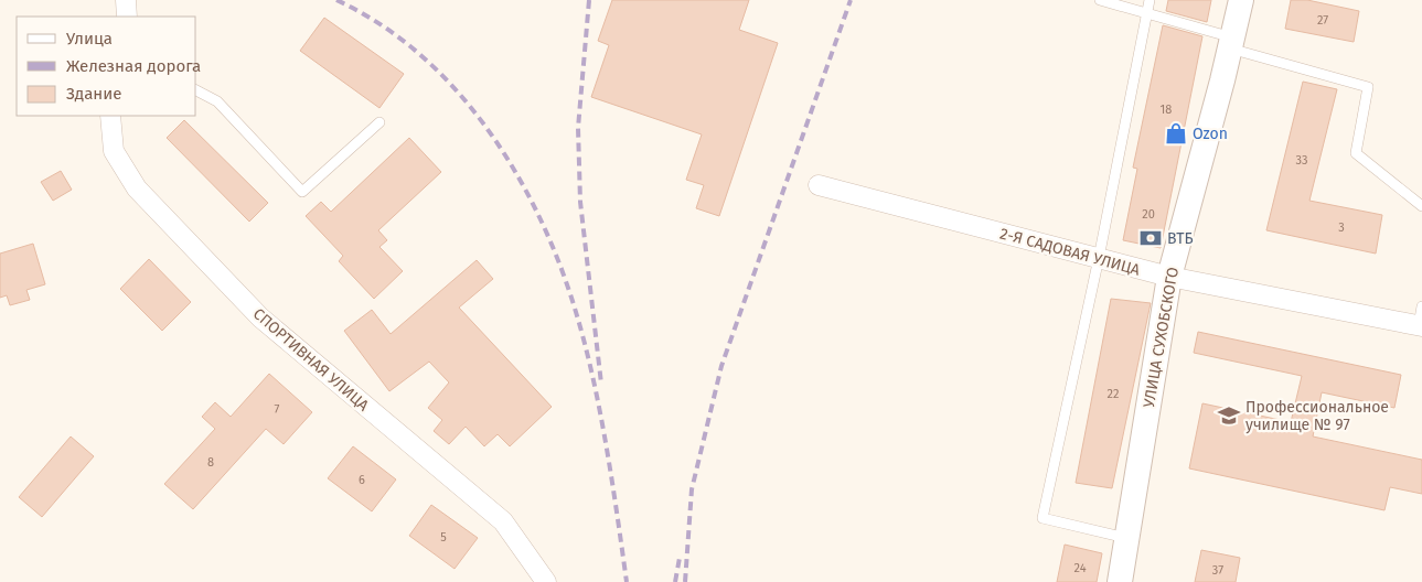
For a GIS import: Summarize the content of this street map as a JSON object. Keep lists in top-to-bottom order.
{
  "streets": {
    "street": ["2-Я САДОВАЯ УЛИЦА", "УЛИЦА СУХОБСКОГО", "СПОРТИВНАЯ УЛИЦА"]
  },
  "crossings": [
    ["2-Я САДОВАЯ УЛИЦА", "УЛИЦА СУХОБСКОГО"]
  ],
  "places": {
    "shop": ["Ozon"],
    "bank": ["ВТБ"],
    "school or university": ["Профессиональное училище № 97"]
  },
  "house_numbers": [
    "27",
    "18",
    "33",
    "20",
    "3",
    "22",
    "7",
    "8",
    "6",
    "5",
    "24",
    "37"
  ],
  "legend": ["Улица", "Железная дорога", "Здание"]
}
